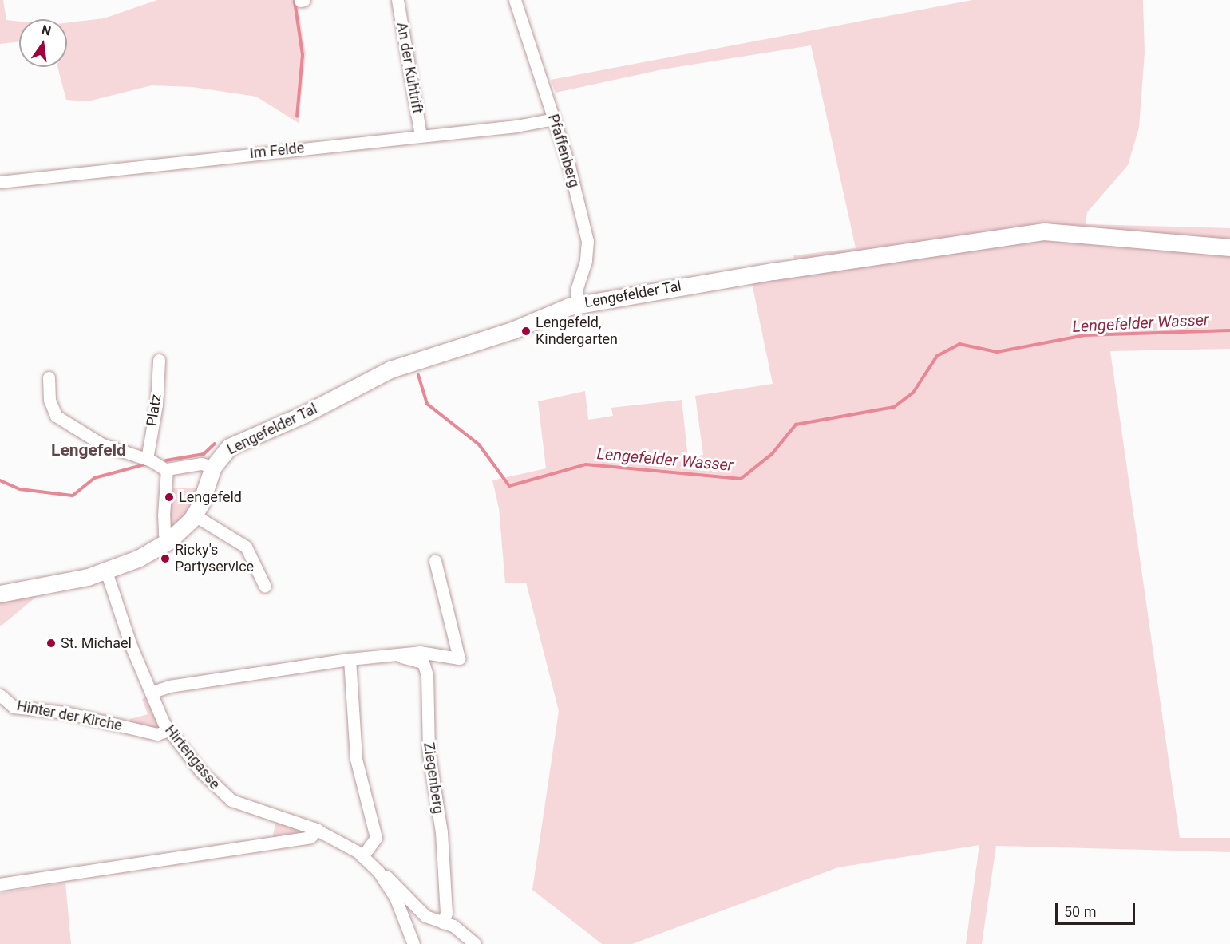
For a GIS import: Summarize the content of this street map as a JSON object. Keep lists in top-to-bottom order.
{
  "streets": {
    "street": [
      "An der Kuhtrift",
      "Im Felde",
      "Pfaffenberg",
      "Lengefelder Tal",
      "Platz",
      "Hinter der Kirche",
      "Hirtengasse",
      "Ziegenberg"
    ]
  },
  "crossings": [
    ["An der Kuhtrift", "Im Felde"],
    ["Im Felde", "Pfaffenberg"],
    ["Pfaffenberg", "Lengefelder Tal"],
    ["Lengefelder Tal", "Hirtengasse"],
    ["Hinter der Kirche", "Hirtengasse"],
    ["Hirtengasse", "Ziegenberg"]
  ],
  "districts": ["Lengefeld"],
  "water": ["Lengefelder Wasser"],
  "places": [
    "Lengefeld, Kindergarten",
    "Lengefeld",
    "Ricky's Partyservice",
    "St. Michael"
  ],
  "scale_bar": "50 m",
  "north": "top"
}
